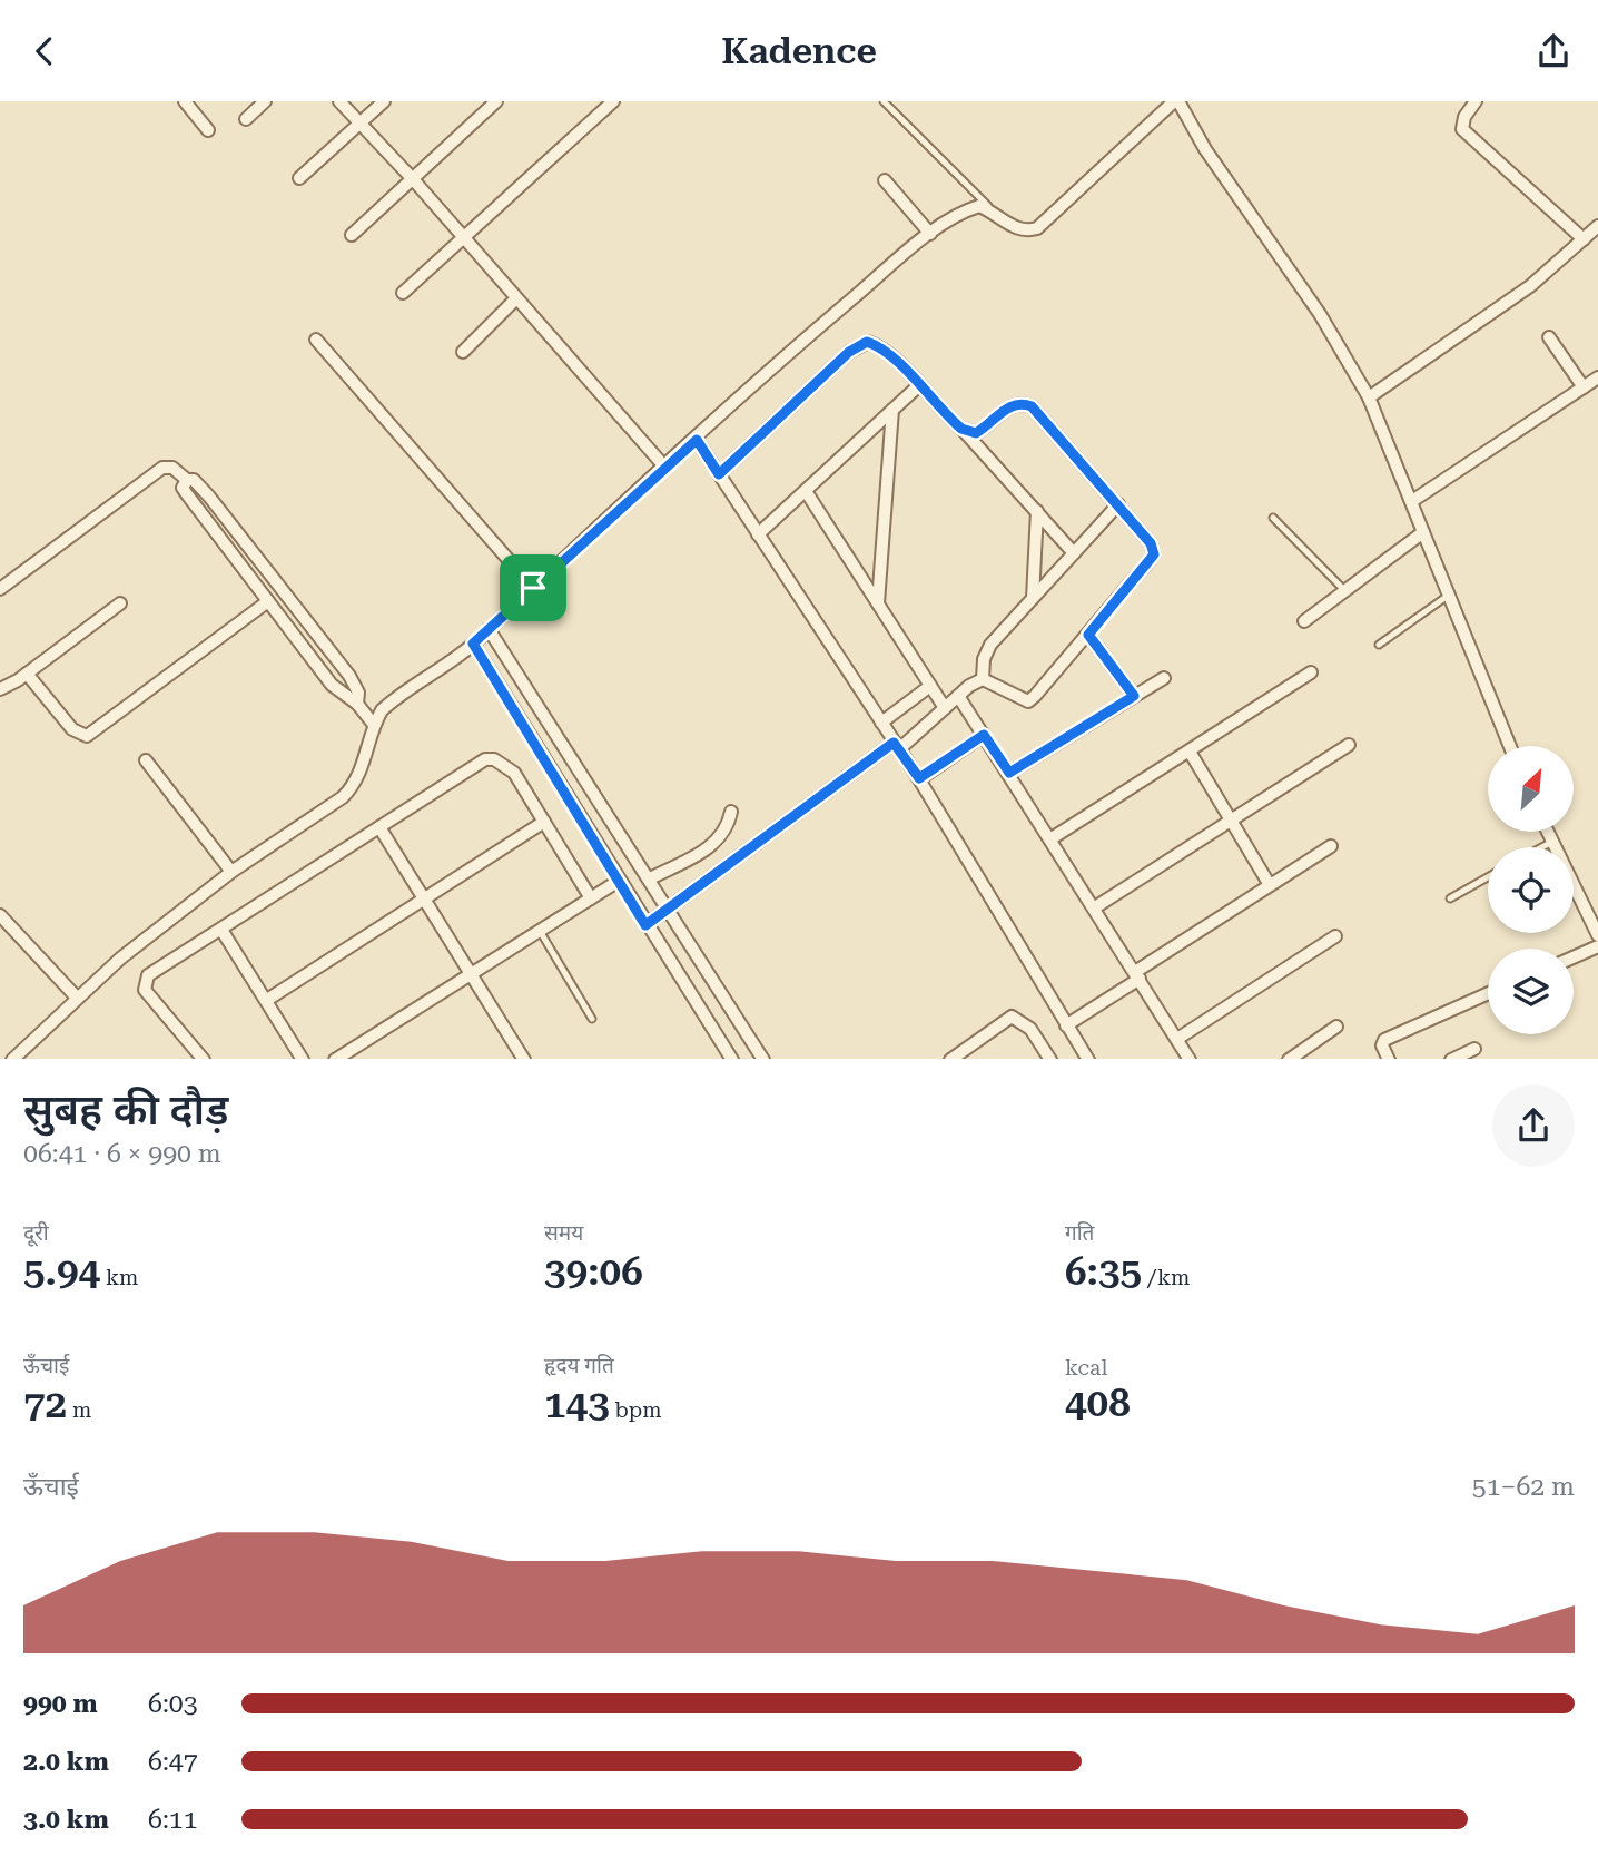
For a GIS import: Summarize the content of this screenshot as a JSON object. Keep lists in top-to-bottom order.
{
  "north": "top right",
  "page": {
    "header": "Kadence",
    "heading": ["सुबह की दौड़", "06:41 · 6 × 990 m"],
    "stats": [
      ["दूरी", "5.94 km"],
      ["समय", "39:06"],
      ["गति", "6:35 /km"],
      ["ऊँचाई", "72 m"],
      ["हृदय गति", "143 bpm"],
      ["kcal", "408"]
    ],
    "chart": ["ऊँचाई", "51–62 m"],
    "list": [
      {
        "name": "990 m",
        "note": "6:03"
      },
      {
        "name": "2.0 km",
        "note": "6:47"
      },
      {
        "name": "3.0 km",
        "note": "6:11"
      }
    ]
  }
}
